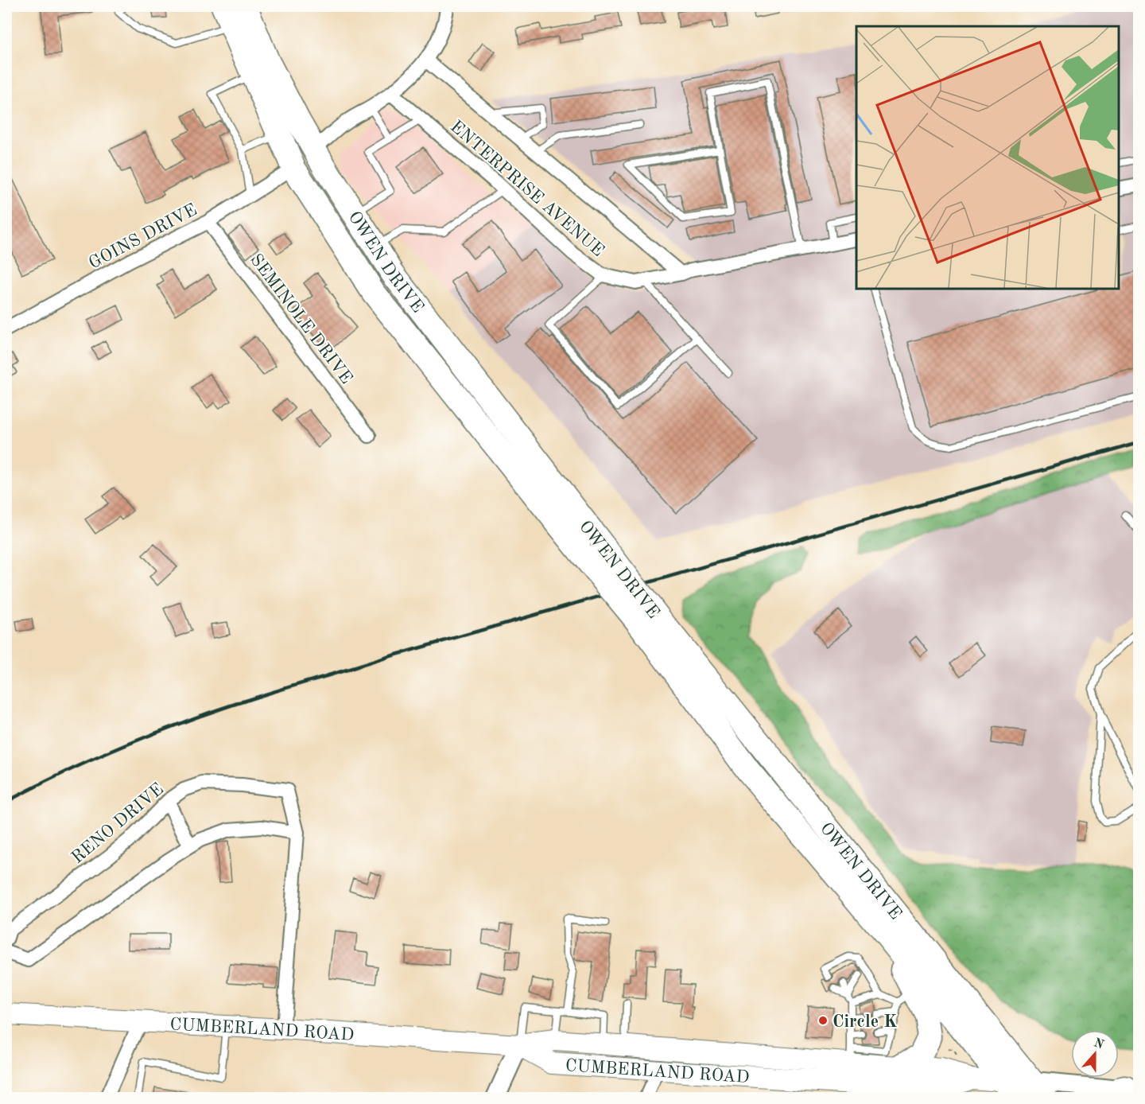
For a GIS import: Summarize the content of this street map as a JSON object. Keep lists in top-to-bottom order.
{
  "streets": {
    "highway": ["OWEN DRIVE"],
    "main road": ["CUMBERLAND ROAD"],
    "street": [
      "ENTERPRISE AVENUE",
      "GOINS DRIVE",
      "SEMINOLE DRIVE",
      "RENO DRIVE"
    ]
  },
  "crossings": [
    ["GOINS DRIVE", "OWEN DRIVE"],
    ["GOINS DRIVE", "SEMINOLE DRIVE"],
    ["OWEN DRIVE", "CUMBERLAND ROAD"],
    ["RENO DRIVE", "CUMBERLAND ROAD"]
  ],
  "places": ["Circle K"],
  "north": "top"
}
